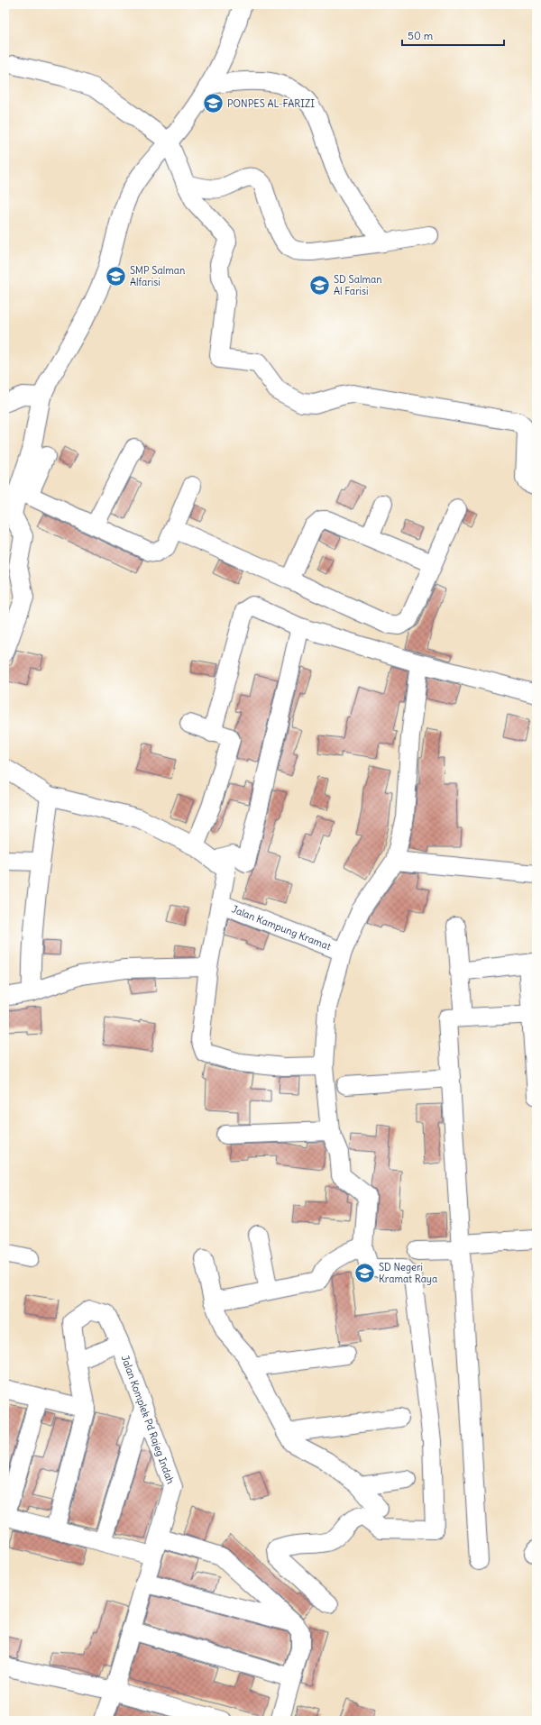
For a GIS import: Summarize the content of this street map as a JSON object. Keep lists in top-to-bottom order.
{
  "streets": {
    "street": ["Jalan Kampung Kramat", "Jalan Komplek Pd Rajeg Indah"]
  },
  "places": {
    "school or university": [
      "PONPES AL-FARIZI",
      "SMP Salman Alfarisi",
      "SD Salman Al Farisi",
      "SD Negeri Kramat Raya"
    ]
  },
  "scale_bar": "50 m"
}
